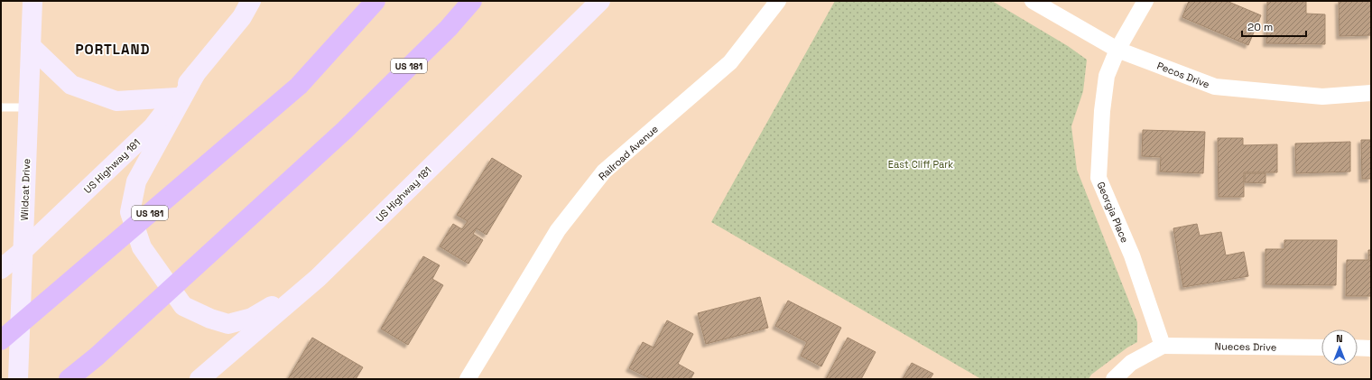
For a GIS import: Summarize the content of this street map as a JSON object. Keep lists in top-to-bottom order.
{
  "streets": {
    "highway": ["US 181"],
    "main road": ["US Highway 181", "Wildcat Drive"],
    "street": [
      "Pecos Drive",
      "Railroad Avenue",
      "Georgia Place",
      "Nueces Drive"
    ]
  },
  "crossings": [
    ["Pecos Drive", "Georgia Place"],
    ["US Highway 181", "Wildcat Drive"],
    ["Georgia Place", "Nueces Drive"]
  ],
  "districts": ["PORTLAND"],
  "parks": ["East Cliff Park"],
  "scale_bar": "20 m",
  "north": "top"
}
